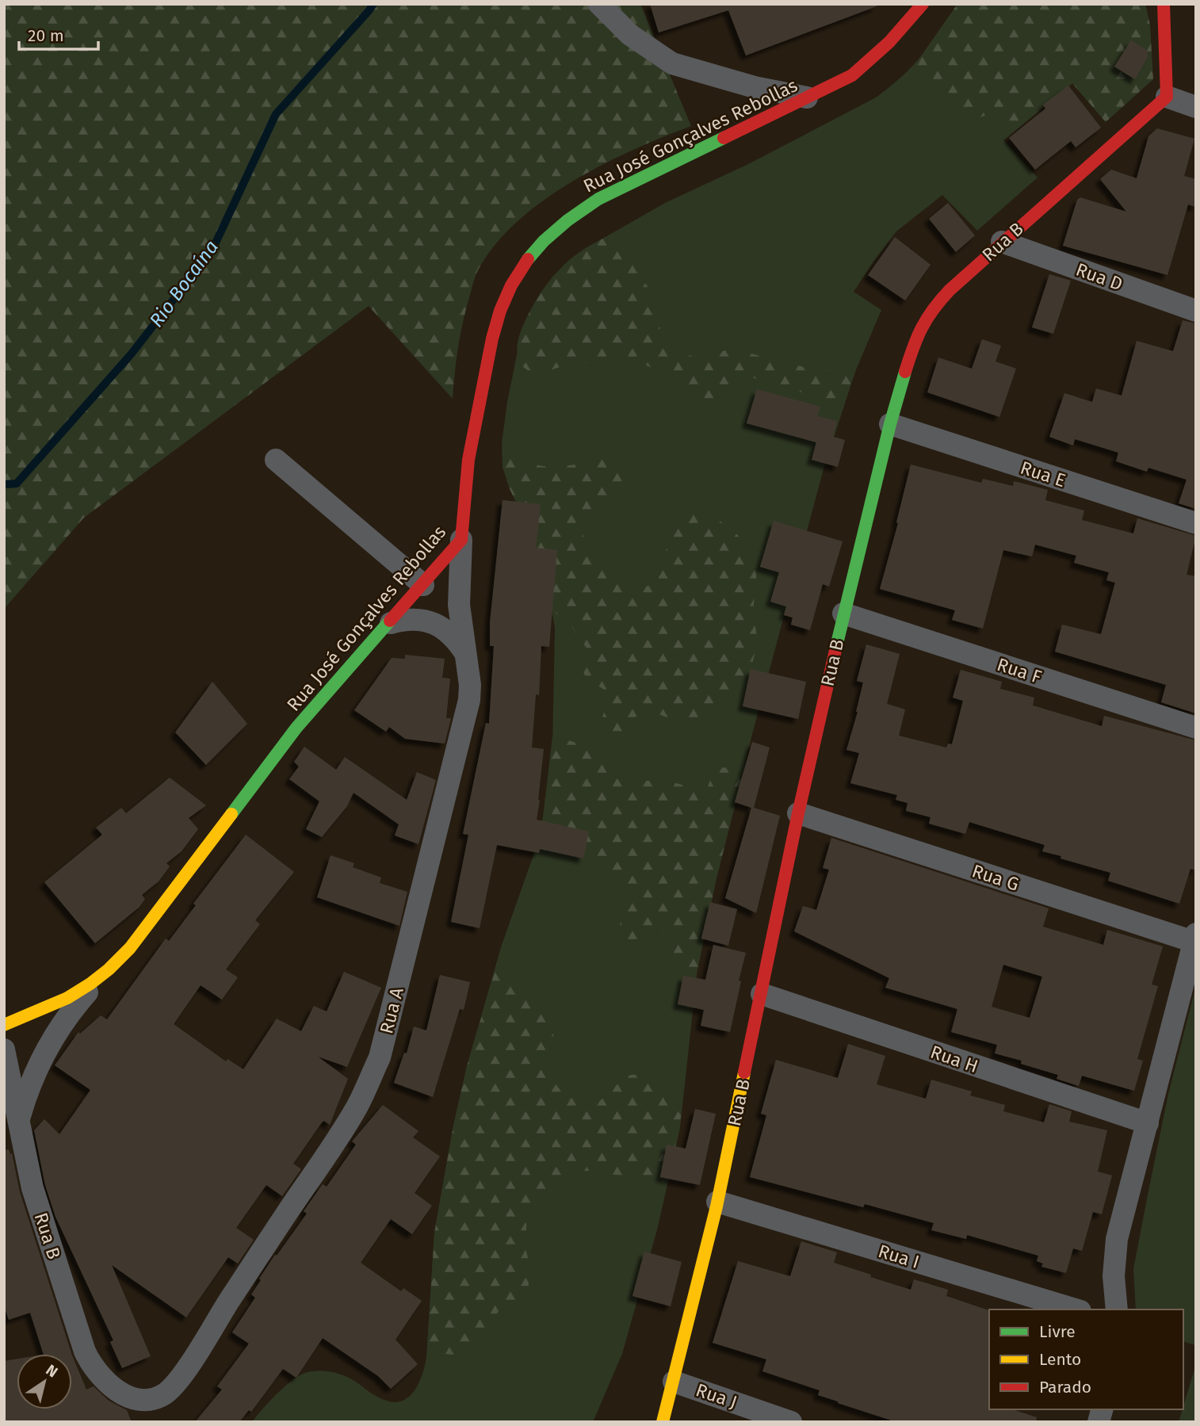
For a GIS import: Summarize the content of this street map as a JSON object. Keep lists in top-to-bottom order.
{
  "streets": {
    "street": [
      "Rua José Gonçalves Rebollas",
      "Rua B",
      "Rua D",
      "Rua E",
      "Rua F",
      "Rua G",
      "Rua A",
      "Rua H",
      "Rua I",
      "Rua J"
    ]
  },
  "crossings": [
    ["Rua José Gonçalves Rebollas", "Rua A"],
    ["Rua B", "Rua D"],
    ["Rua B", "Rua E"],
    ["Rua B", "Rua F"],
    ["Rua B", "Rua G"],
    ["Rua B", "Rua A"],
    ["Rua B", "Rua H"],
    ["Rua B", "Rua I"],
    ["Rua B", "Rua J"]
  ],
  "water": ["Rio Bocaína"],
  "legend": ["Livre", "Lento", "Parado"],
  "scale_bar": "20 m",
  "north": "top right"
}
